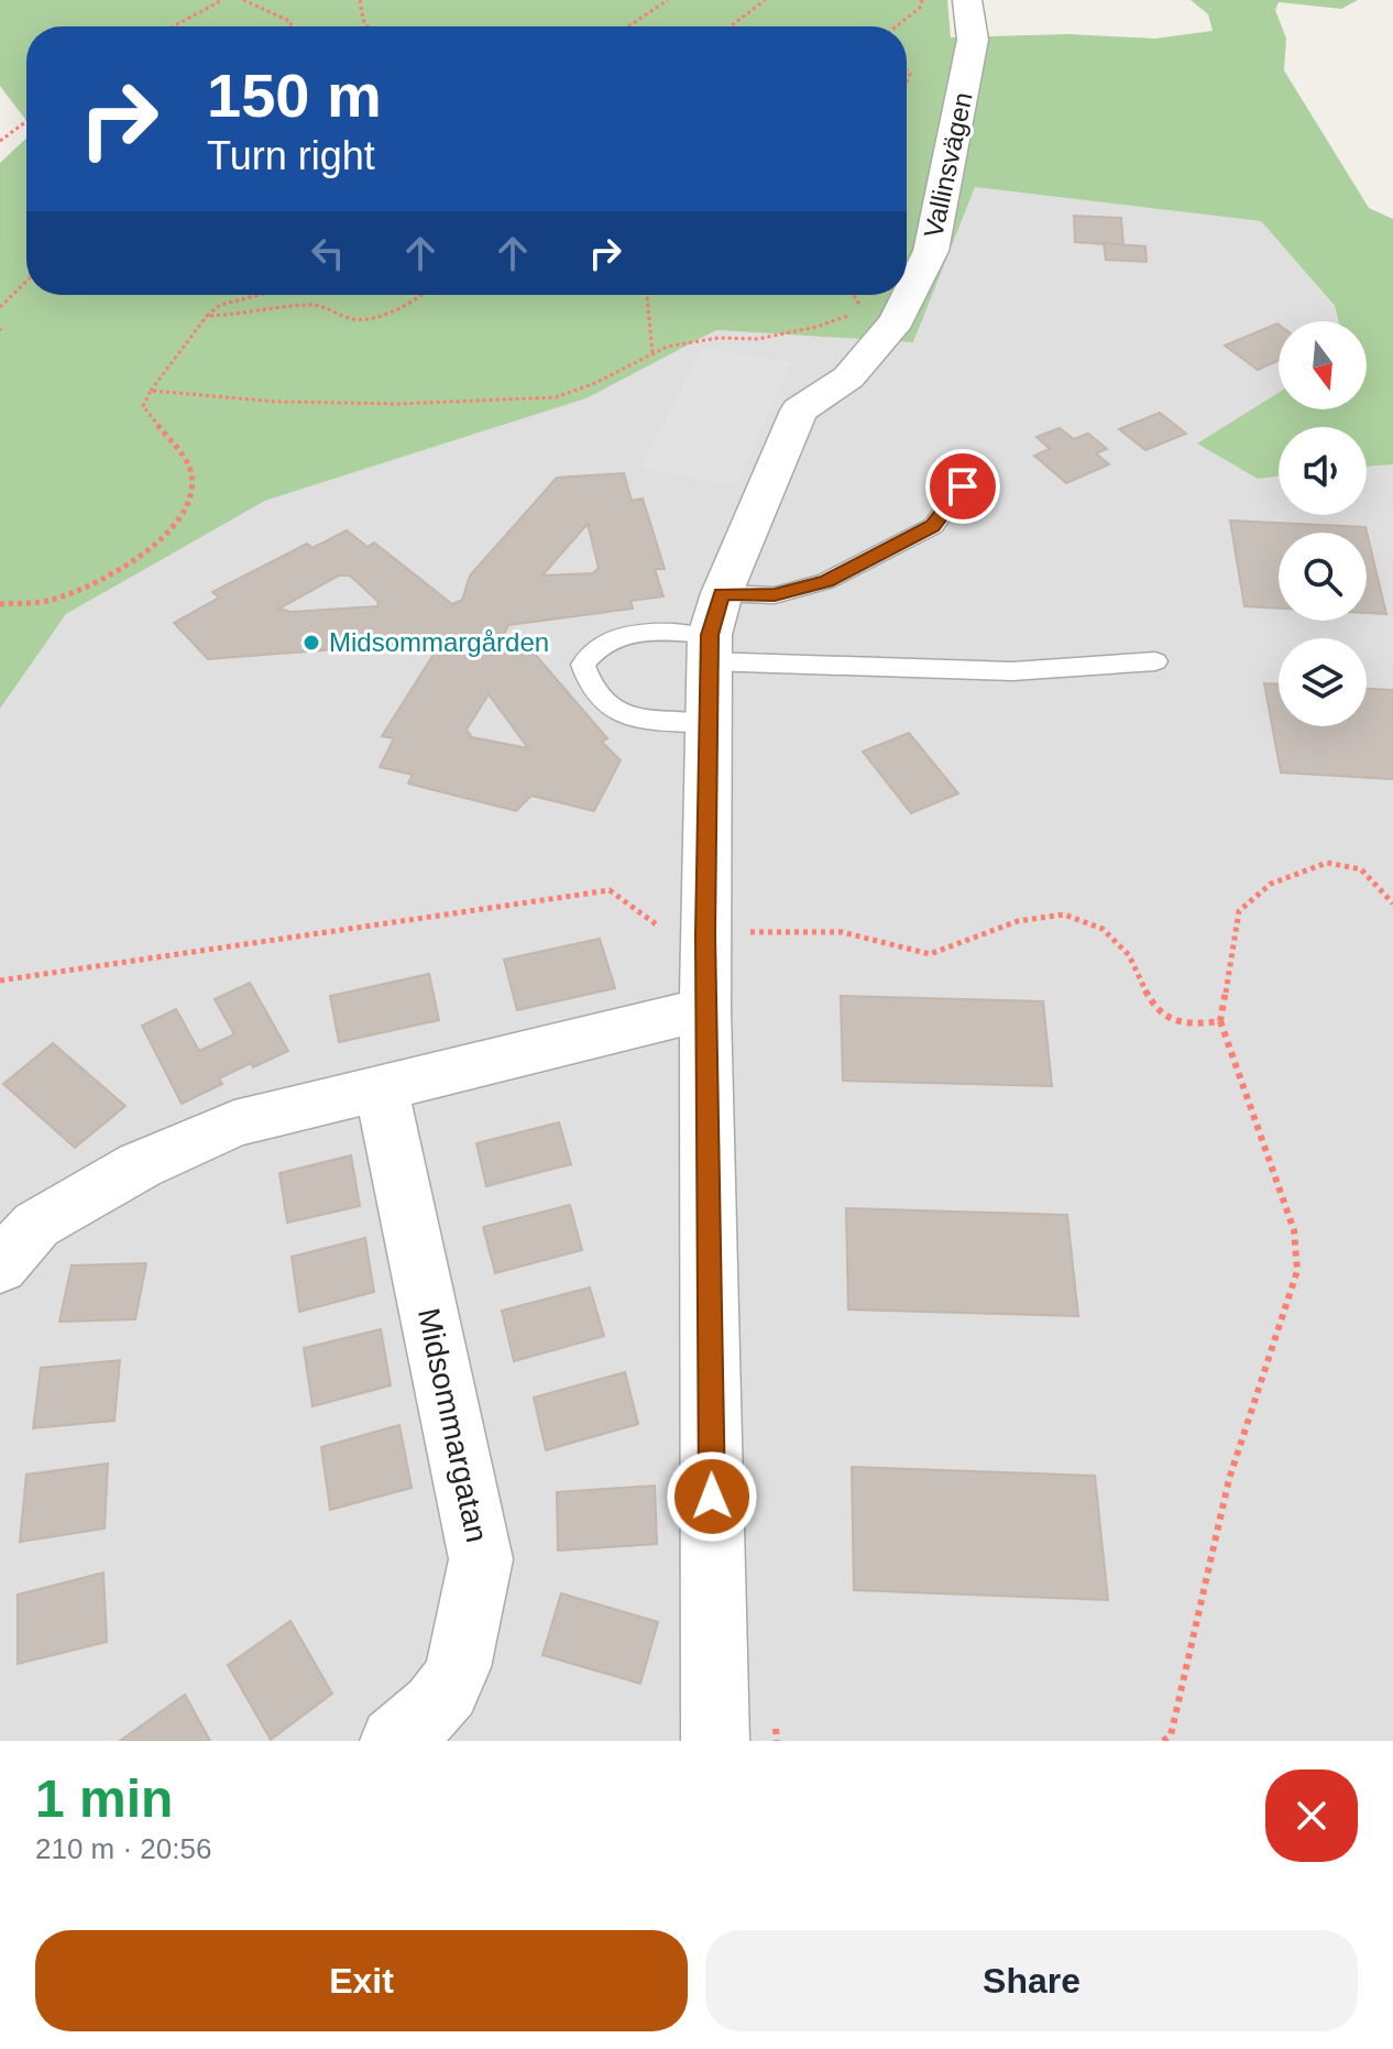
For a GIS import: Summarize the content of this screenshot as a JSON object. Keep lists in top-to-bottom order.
{
  "streets": {
    "street": ["Vallinsvägen", "Midsommargatan"]
  },
  "places": ["Midsommargården"],
  "north": "bottom",
  "page": {
    "turn": ["150 m", "Turn right"],
    "heading": ["1 min", "210 m · 20:56"],
    "buttons": ["Exit", "Share"]
  }
}
